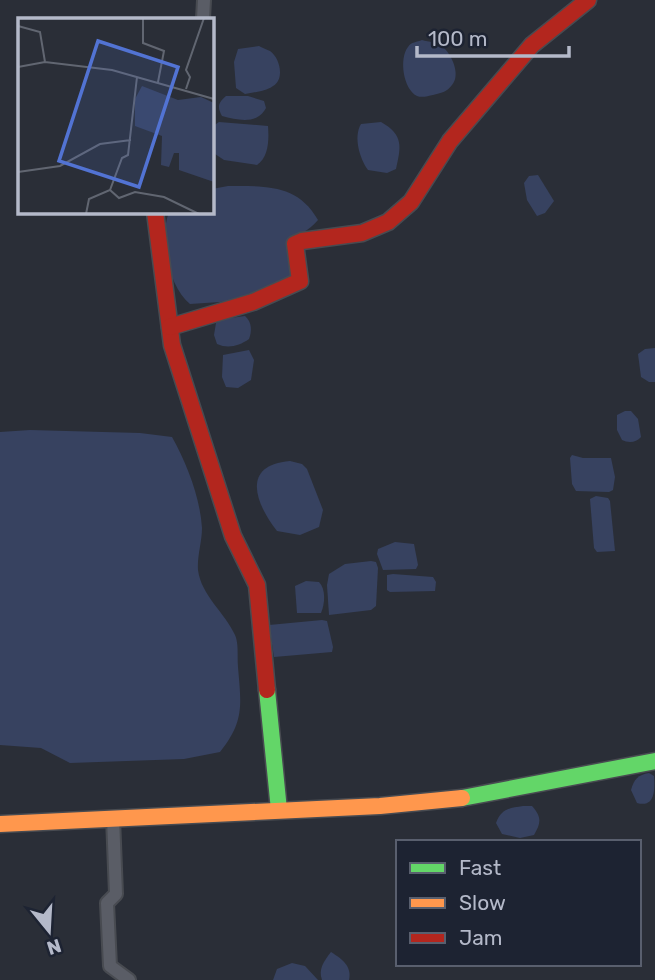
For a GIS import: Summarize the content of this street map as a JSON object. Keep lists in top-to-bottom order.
{
  "legend": ["Fast", "Slow", "Jam"],
  "scale_bar": "100 m",
  "north": "bottom"
}
